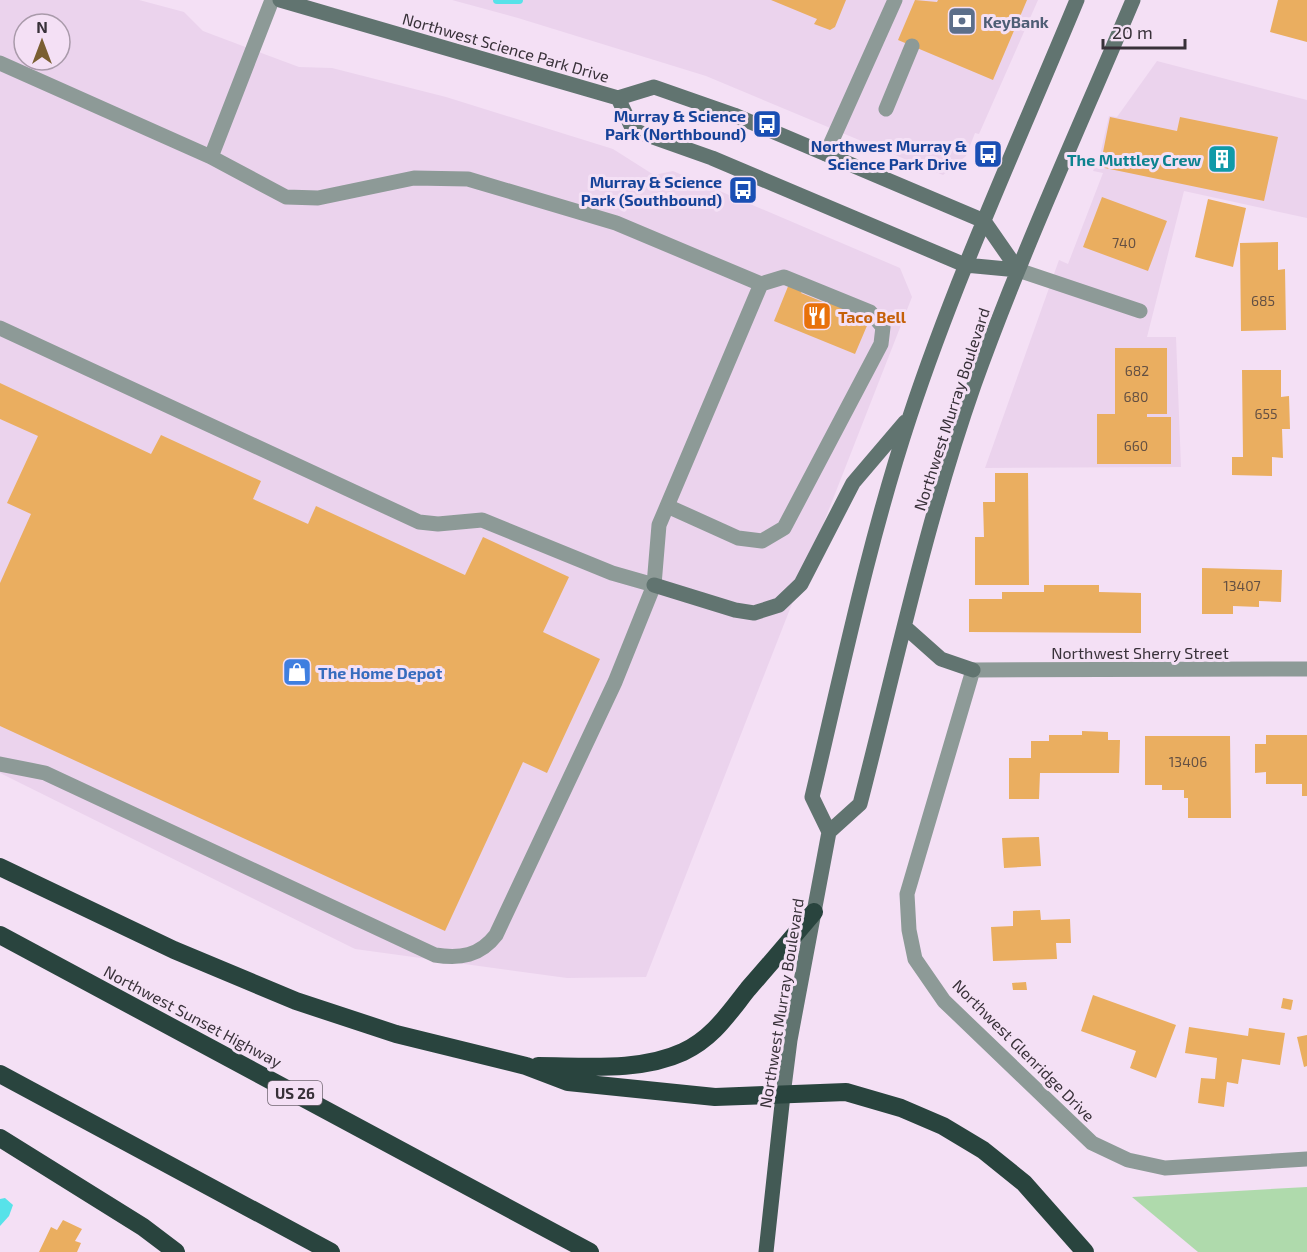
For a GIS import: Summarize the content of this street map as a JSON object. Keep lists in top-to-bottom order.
{
  "streets": {
    "highway": ["Northwest Sunset Highway", "US 26"],
    "main road": ["Northwest Science Park Drive", "Northwest Murray Boulevard"],
    "street": ["Northwest Sherry Street", "Northwest Glenridge Drive"]
  },
  "crossings": [
    ["Northwest Science Park Drive", "Northwest Murray Boulevard"],
    ["Northwest Sherry Street", "Northwest Glenridge Drive"]
  ],
  "places": {
    "bank": ["KeyBank"],
    "bus stop": ["Murray & Science Park (Northbound)", "Northwest Murray & Science Park Drive", "Murray & Science Park (Southbound)"],
    "building": ["The Muttley Crew"],
    "restaurant": ["Taco Bell"],
    "shop": ["The Home Depot"]
  },
  "house_numbers": [
    "740",
    "685",
    "682",
    "680",
    "655",
    "660",
    "13407",
    "13406"
  ],
  "scale_bar": "20 m",
  "north": "top"
}
